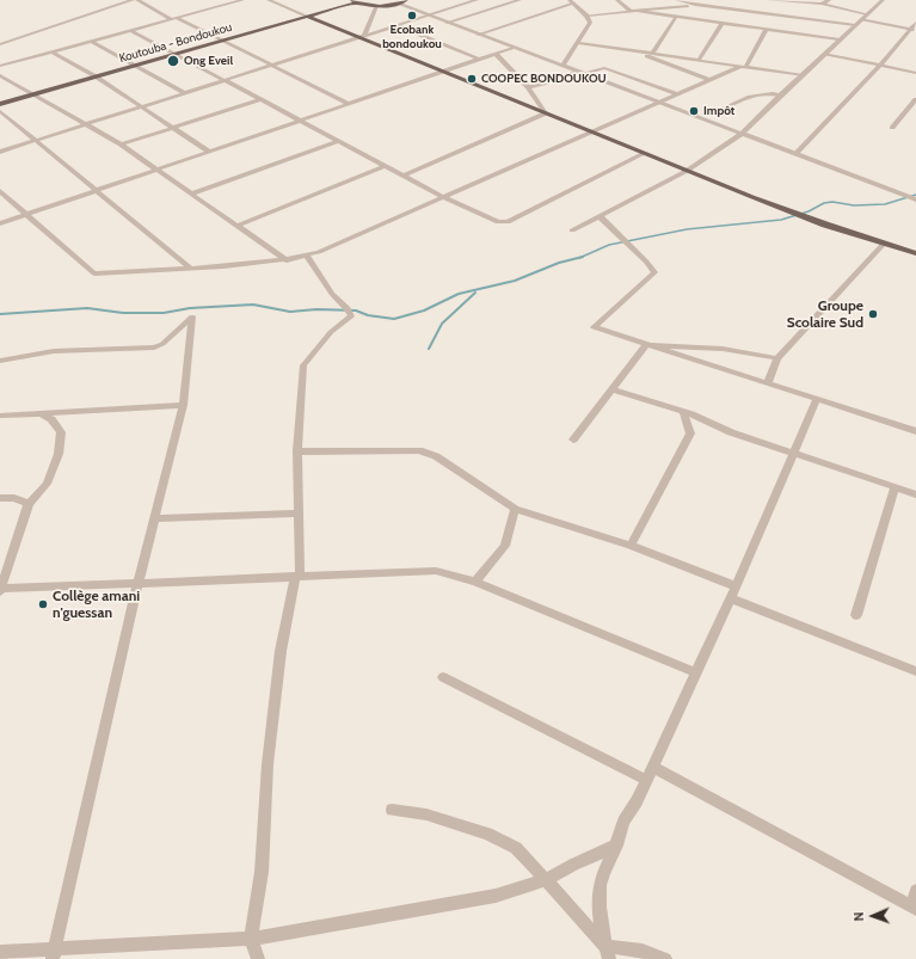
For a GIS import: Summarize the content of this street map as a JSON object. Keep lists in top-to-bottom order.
{
  "streets": {
    "main road": ["Koutouba - Bondoukou"]
  },
  "places": [
    "Ecobank bondoukou",
    "Ong Eveil",
    "COOPEC BONDOUKOU",
    "Impôt",
    "Groupe Scolaire Sud",
    "Collège amani n'guessan"
  ],
  "north": "left"
}
